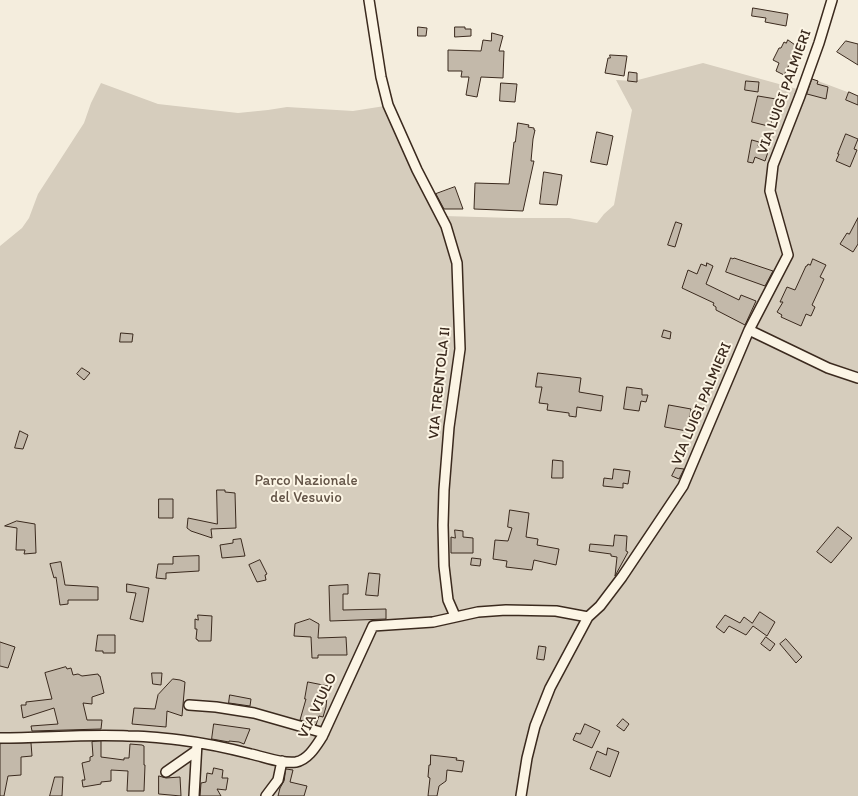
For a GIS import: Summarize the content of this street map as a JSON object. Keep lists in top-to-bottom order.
{
  "streets": {
    "street": ["VIA LUIGI PALMIERI", "VIA TRENTOLA II", "VIA VIULO"]
  },
  "crossings": [
    ["VIA LUIGI PALMIERI", "VIA VIULO"],
    ["VIA TRENTOLA II", "VIA VIULO"]
  ],
  "parks": ["Parco Nazionale del Vesuvio"]
}
